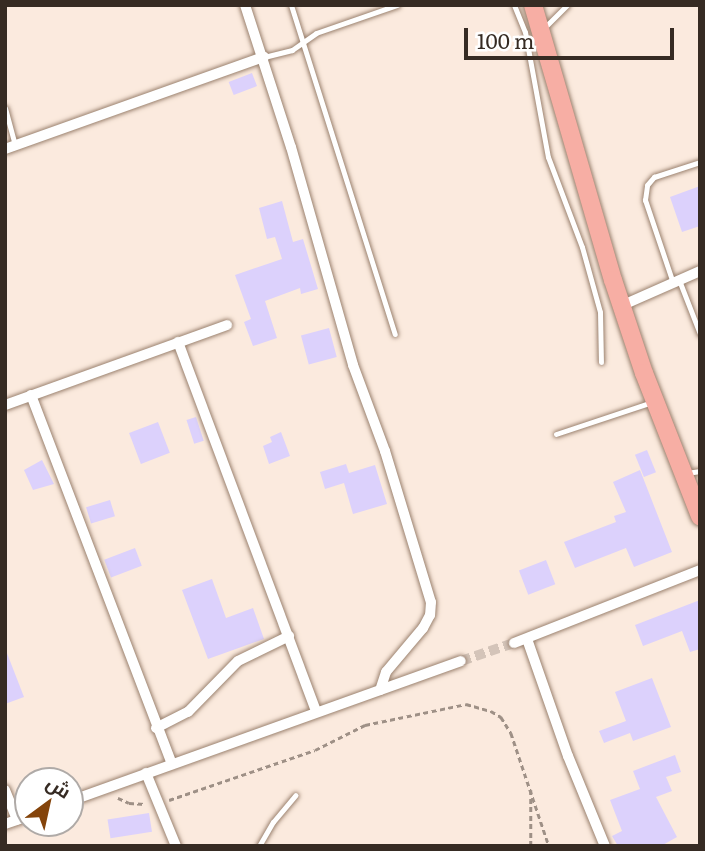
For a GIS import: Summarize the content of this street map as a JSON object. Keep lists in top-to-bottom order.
{
  "scale_bar": "100 m",
  "north": "top right"
}
